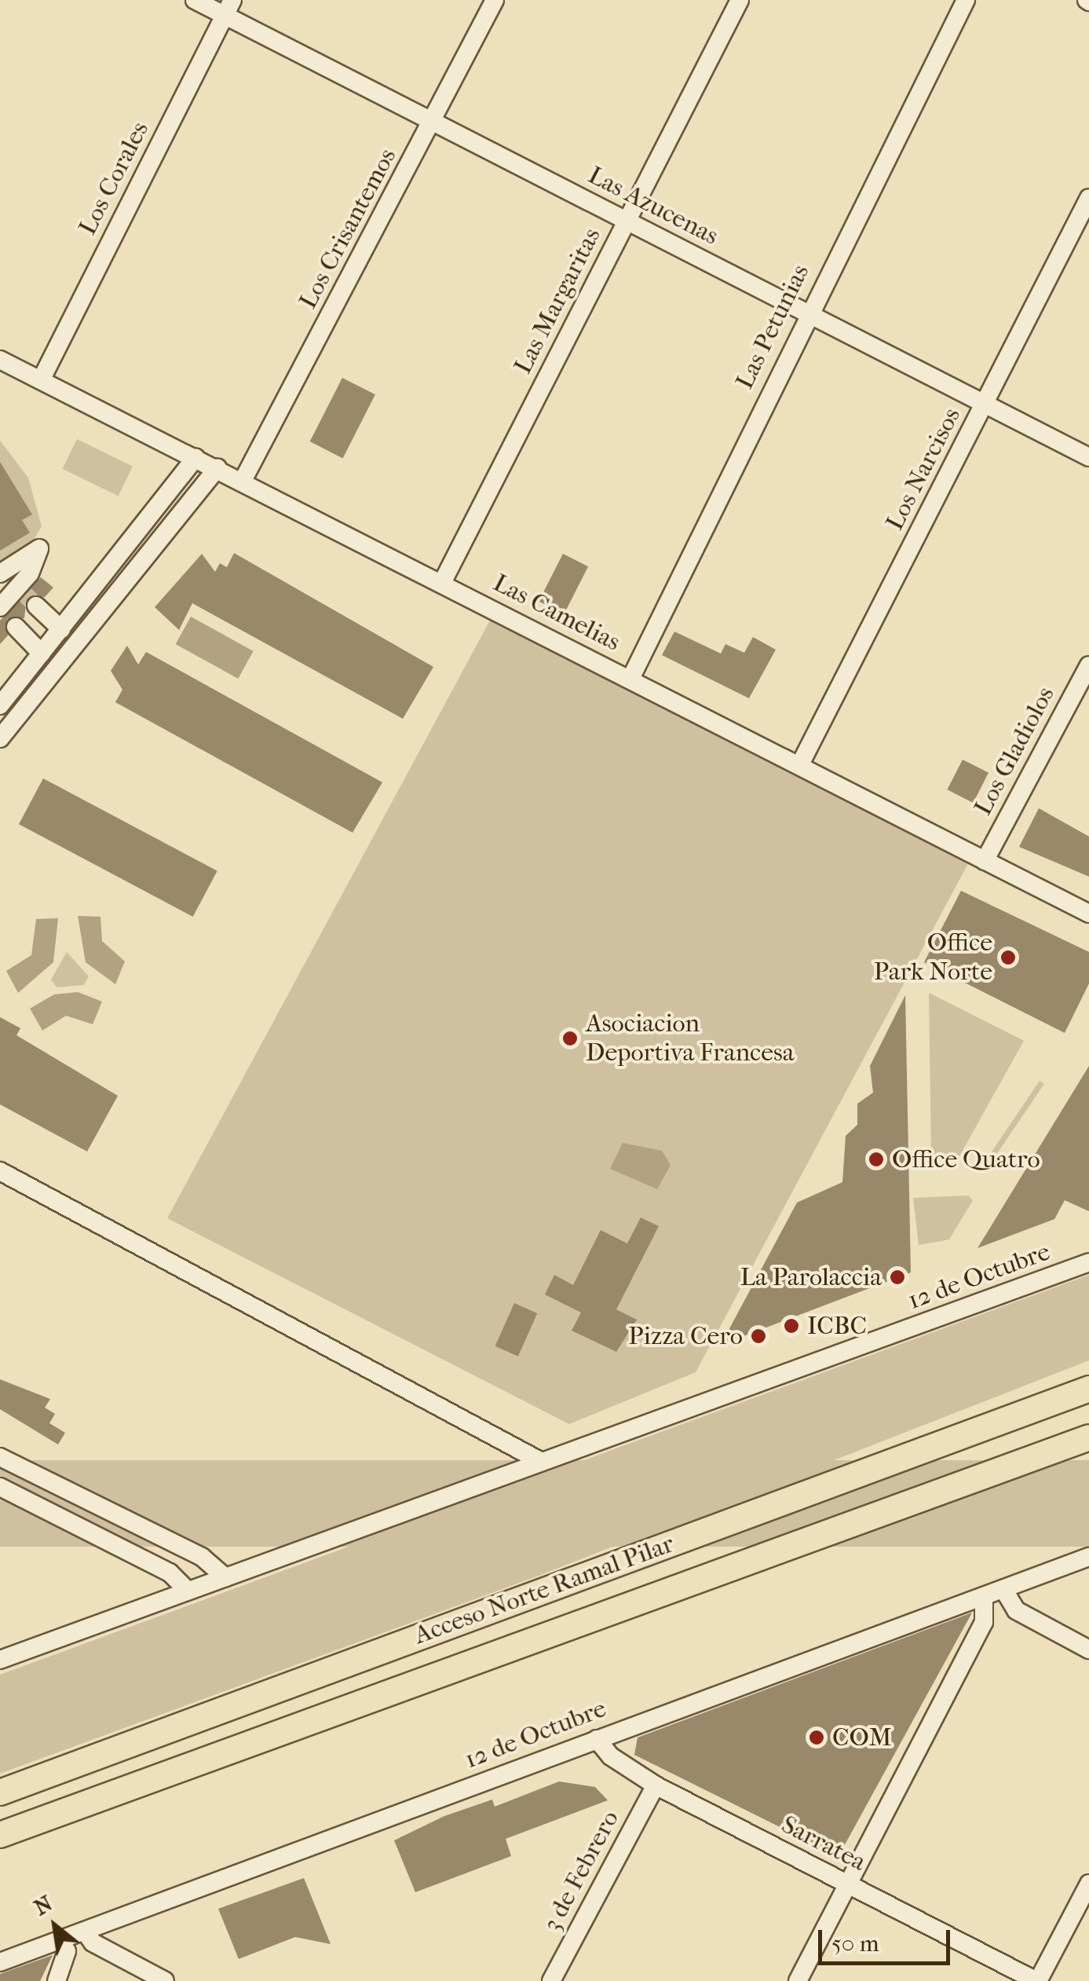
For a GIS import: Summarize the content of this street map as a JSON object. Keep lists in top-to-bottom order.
{
  "streets": {
    "highway": ["Acceso Norte Ramal Pilar"],
    "street": [
      "Los Corales",
      "Las Azucenas",
      "Los Crisantemos",
      "Las Margaritas",
      "Las Petunias",
      "Los Narcisos",
      "Las Camelias",
      "Los Gladiolos",
      "12 de Octubre",
      "Sarratea",
      "3 de Febrero"
    ]
  },
  "crossings": [
    ["Los Corales", "Las Azucenas"],
    ["Los Corales", "Las Camelias"],
    ["Las Azucenas", "Los Crisantemos"],
    ["Las Azucenas", "Las Margaritas"],
    ["Las Azucenas", "Las Petunias"],
    ["Las Azucenas", "Los Narcisos"],
    ["Los Crisantemos", "Las Camelias"],
    ["Las Margaritas", "Las Camelias"],
    ["Las Petunias", "Las Camelias"],
    ["Los Narcisos", "Las Camelias"],
    ["Las Camelias", "Los Gladiolos"],
    ["12 de Octubre", "Sarratea"],
    ["Sarratea", "3 de Febrero"]
  ],
  "places": [
    "Office Park Norte",
    "Asociacion Deportiva Francesa",
    "Office Quatro",
    "La Parolaccia",
    "ICBC",
    "Pizza Cero",
    "COM"
  ],
  "scale_bar": "50 m",
  "north": "top left"
}
